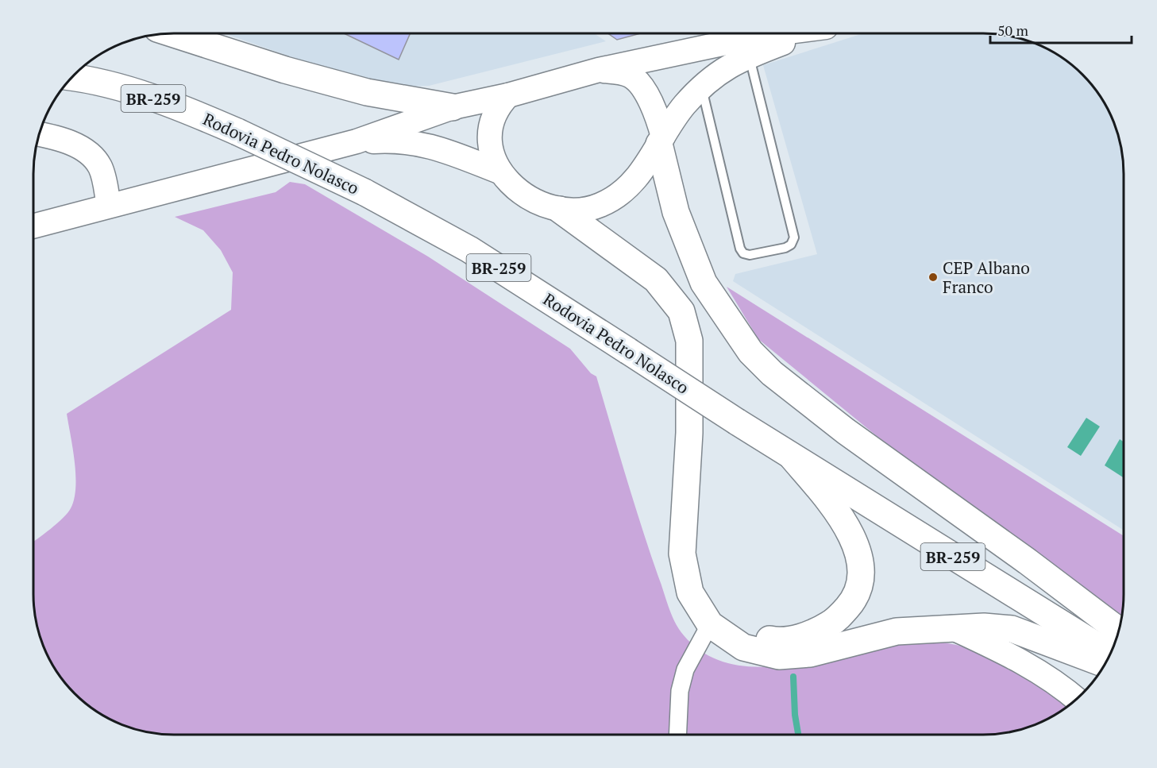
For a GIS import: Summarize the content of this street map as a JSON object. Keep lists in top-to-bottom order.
{
  "streets": {
    "highway": ["BR-259", "Rodovia Pedro Nolasco"]
  },
  "places": ["CEP Albano Franco"],
  "scale_bar": "50 m"
}
